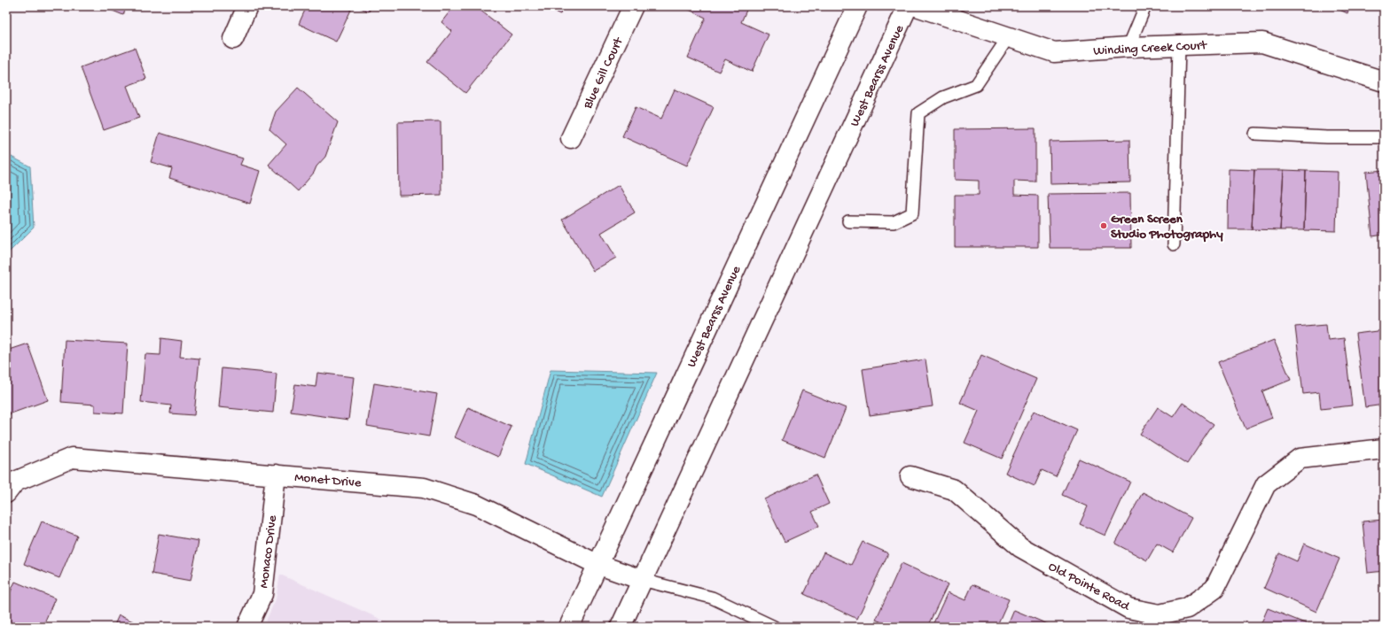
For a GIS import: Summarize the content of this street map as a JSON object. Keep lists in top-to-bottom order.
{
  "streets": {
    "street": [
      "Winding Creek Court",
      "Blue Gill Court",
      "West Bearss Avenue",
      "Monet Drive",
      "Monaco Drive",
      "Old Pointe Road"
    ]
  },
  "crossings": [
    ["West Bearss Avenue", "Monet Drive"],
    ["Monet Drive", "Monaco Drive"]
  ],
  "places": ["Green Screen Studio Photography"]
}
